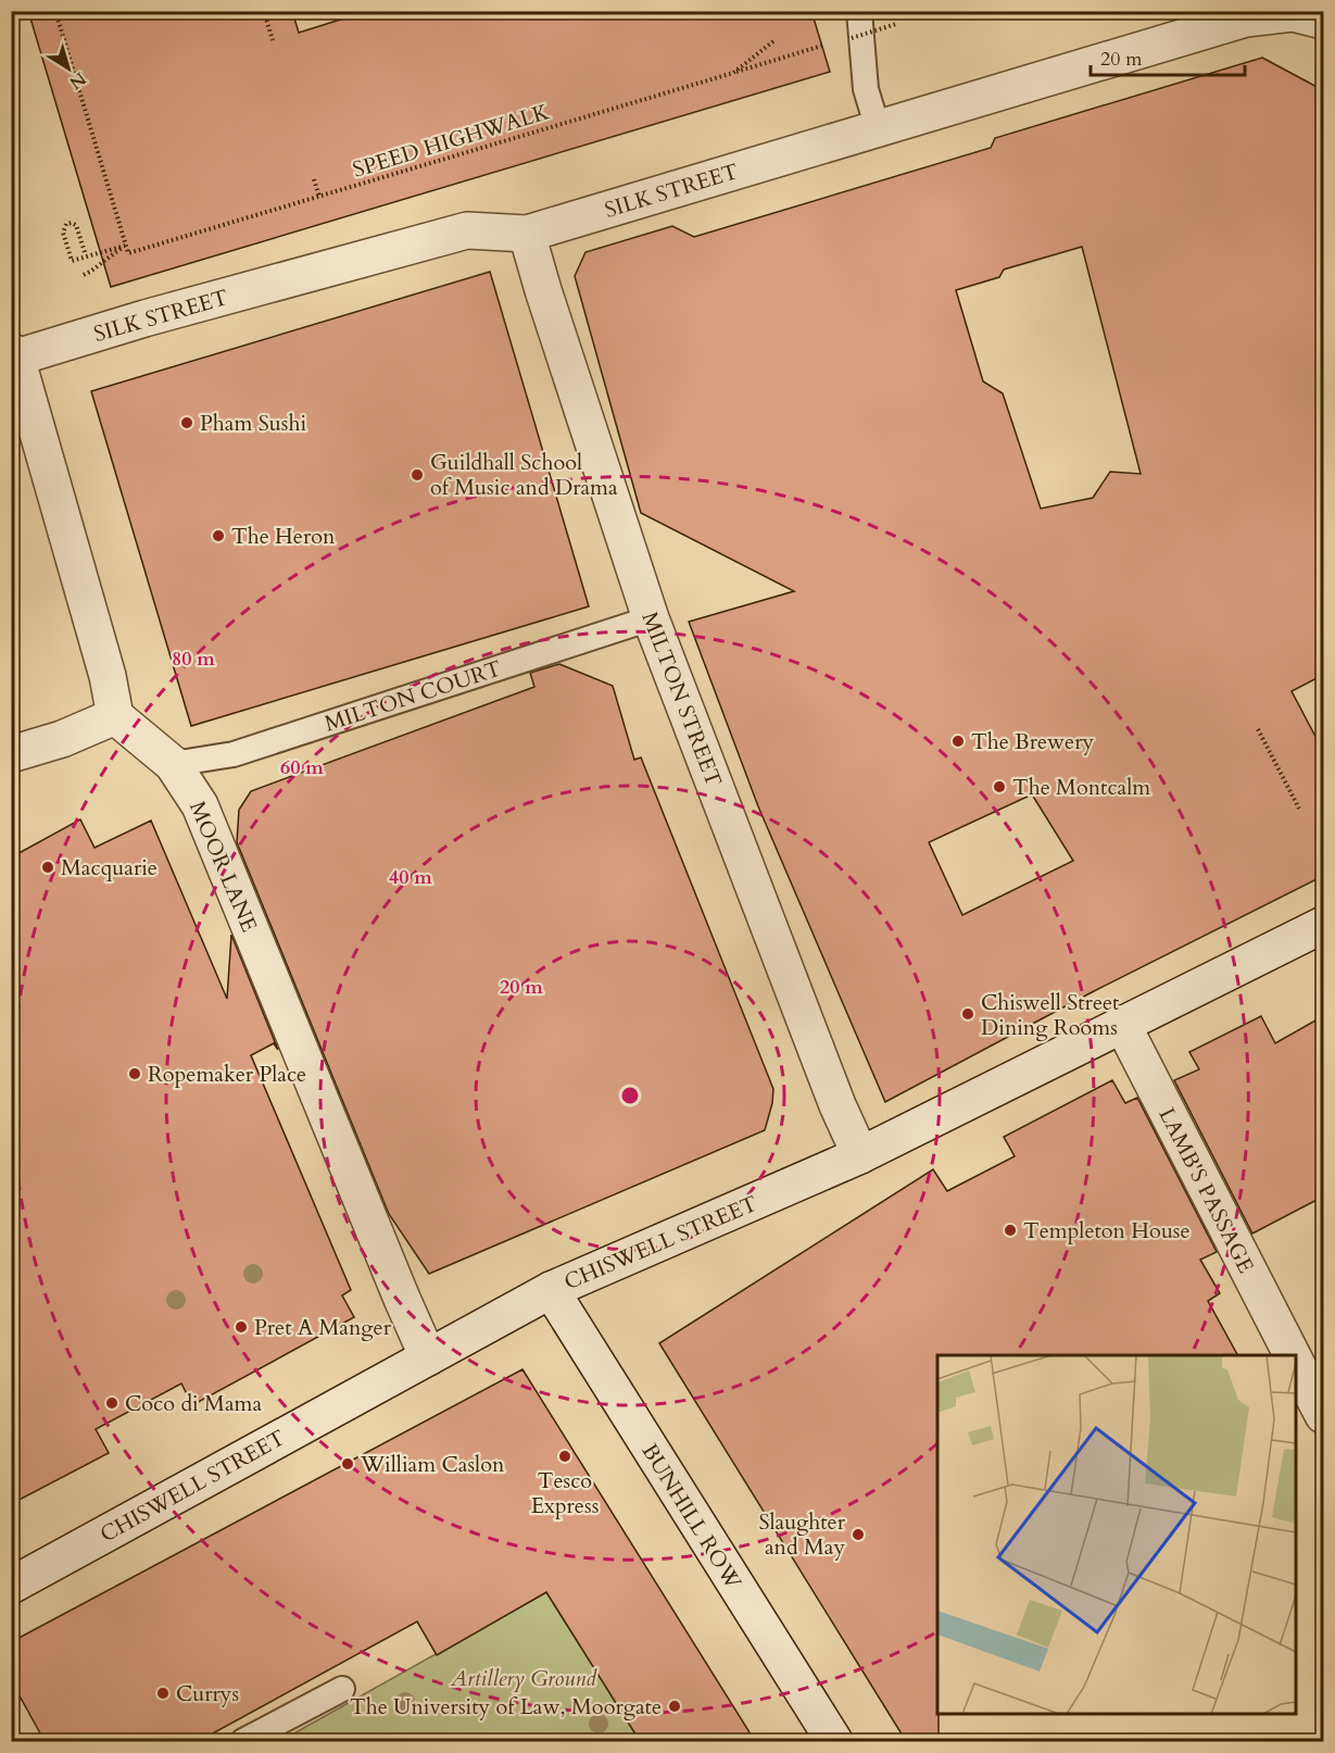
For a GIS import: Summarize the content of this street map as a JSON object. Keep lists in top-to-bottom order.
{
  "streets": {
    "street": [
      "SILK STREET",
      "MILTON STREET",
      "MOOR LANE",
      "LAMB'S PASSAGE",
      "CHISWELL STREET",
      "BUNHILL ROW"
    ],
    "lane": ["MILTON COURT"],
    "path": ["SPEED HIGHWALK"]
  },
  "crossings": [
    ["SILK STREET", "MILTON STREET"],
    ["MILTON COURT", "MILTON STREET"],
    ["MILTON COURT", "MOOR LANE"],
    ["MILTON STREET", "CHISWELL STREET"],
    ["MOOR LANE", "CHISWELL STREET"],
    ["LAMB'S PASSAGE", "CHISWELL STREET"],
    ["CHISWELL STREET", "BUNHILL ROW"]
  ],
  "parks": ["Artillery Ground"],
  "places": [
    "Pham Sushi",
    "Guildhall School of Music and Drama",
    "The Heron",
    "The Brewery",
    "The Montcalm",
    "Macquarie",
    "Chiswell Street Dining Rooms",
    "Ropemaker Place",
    "Templeton House",
    "Pret A Manger",
    "Coco di Mama",
    "Tesco Express",
    "William Caslon",
    "Slaughter and May",
    "Currys",
    "The University of Law, Moorgate"
  ],
  "scale_bar": "20 m",
  "north": "bottom right",
  "rings": [
    "80 m",
    "60 m",
    "40 m",
    "20 m"
  ]
}
